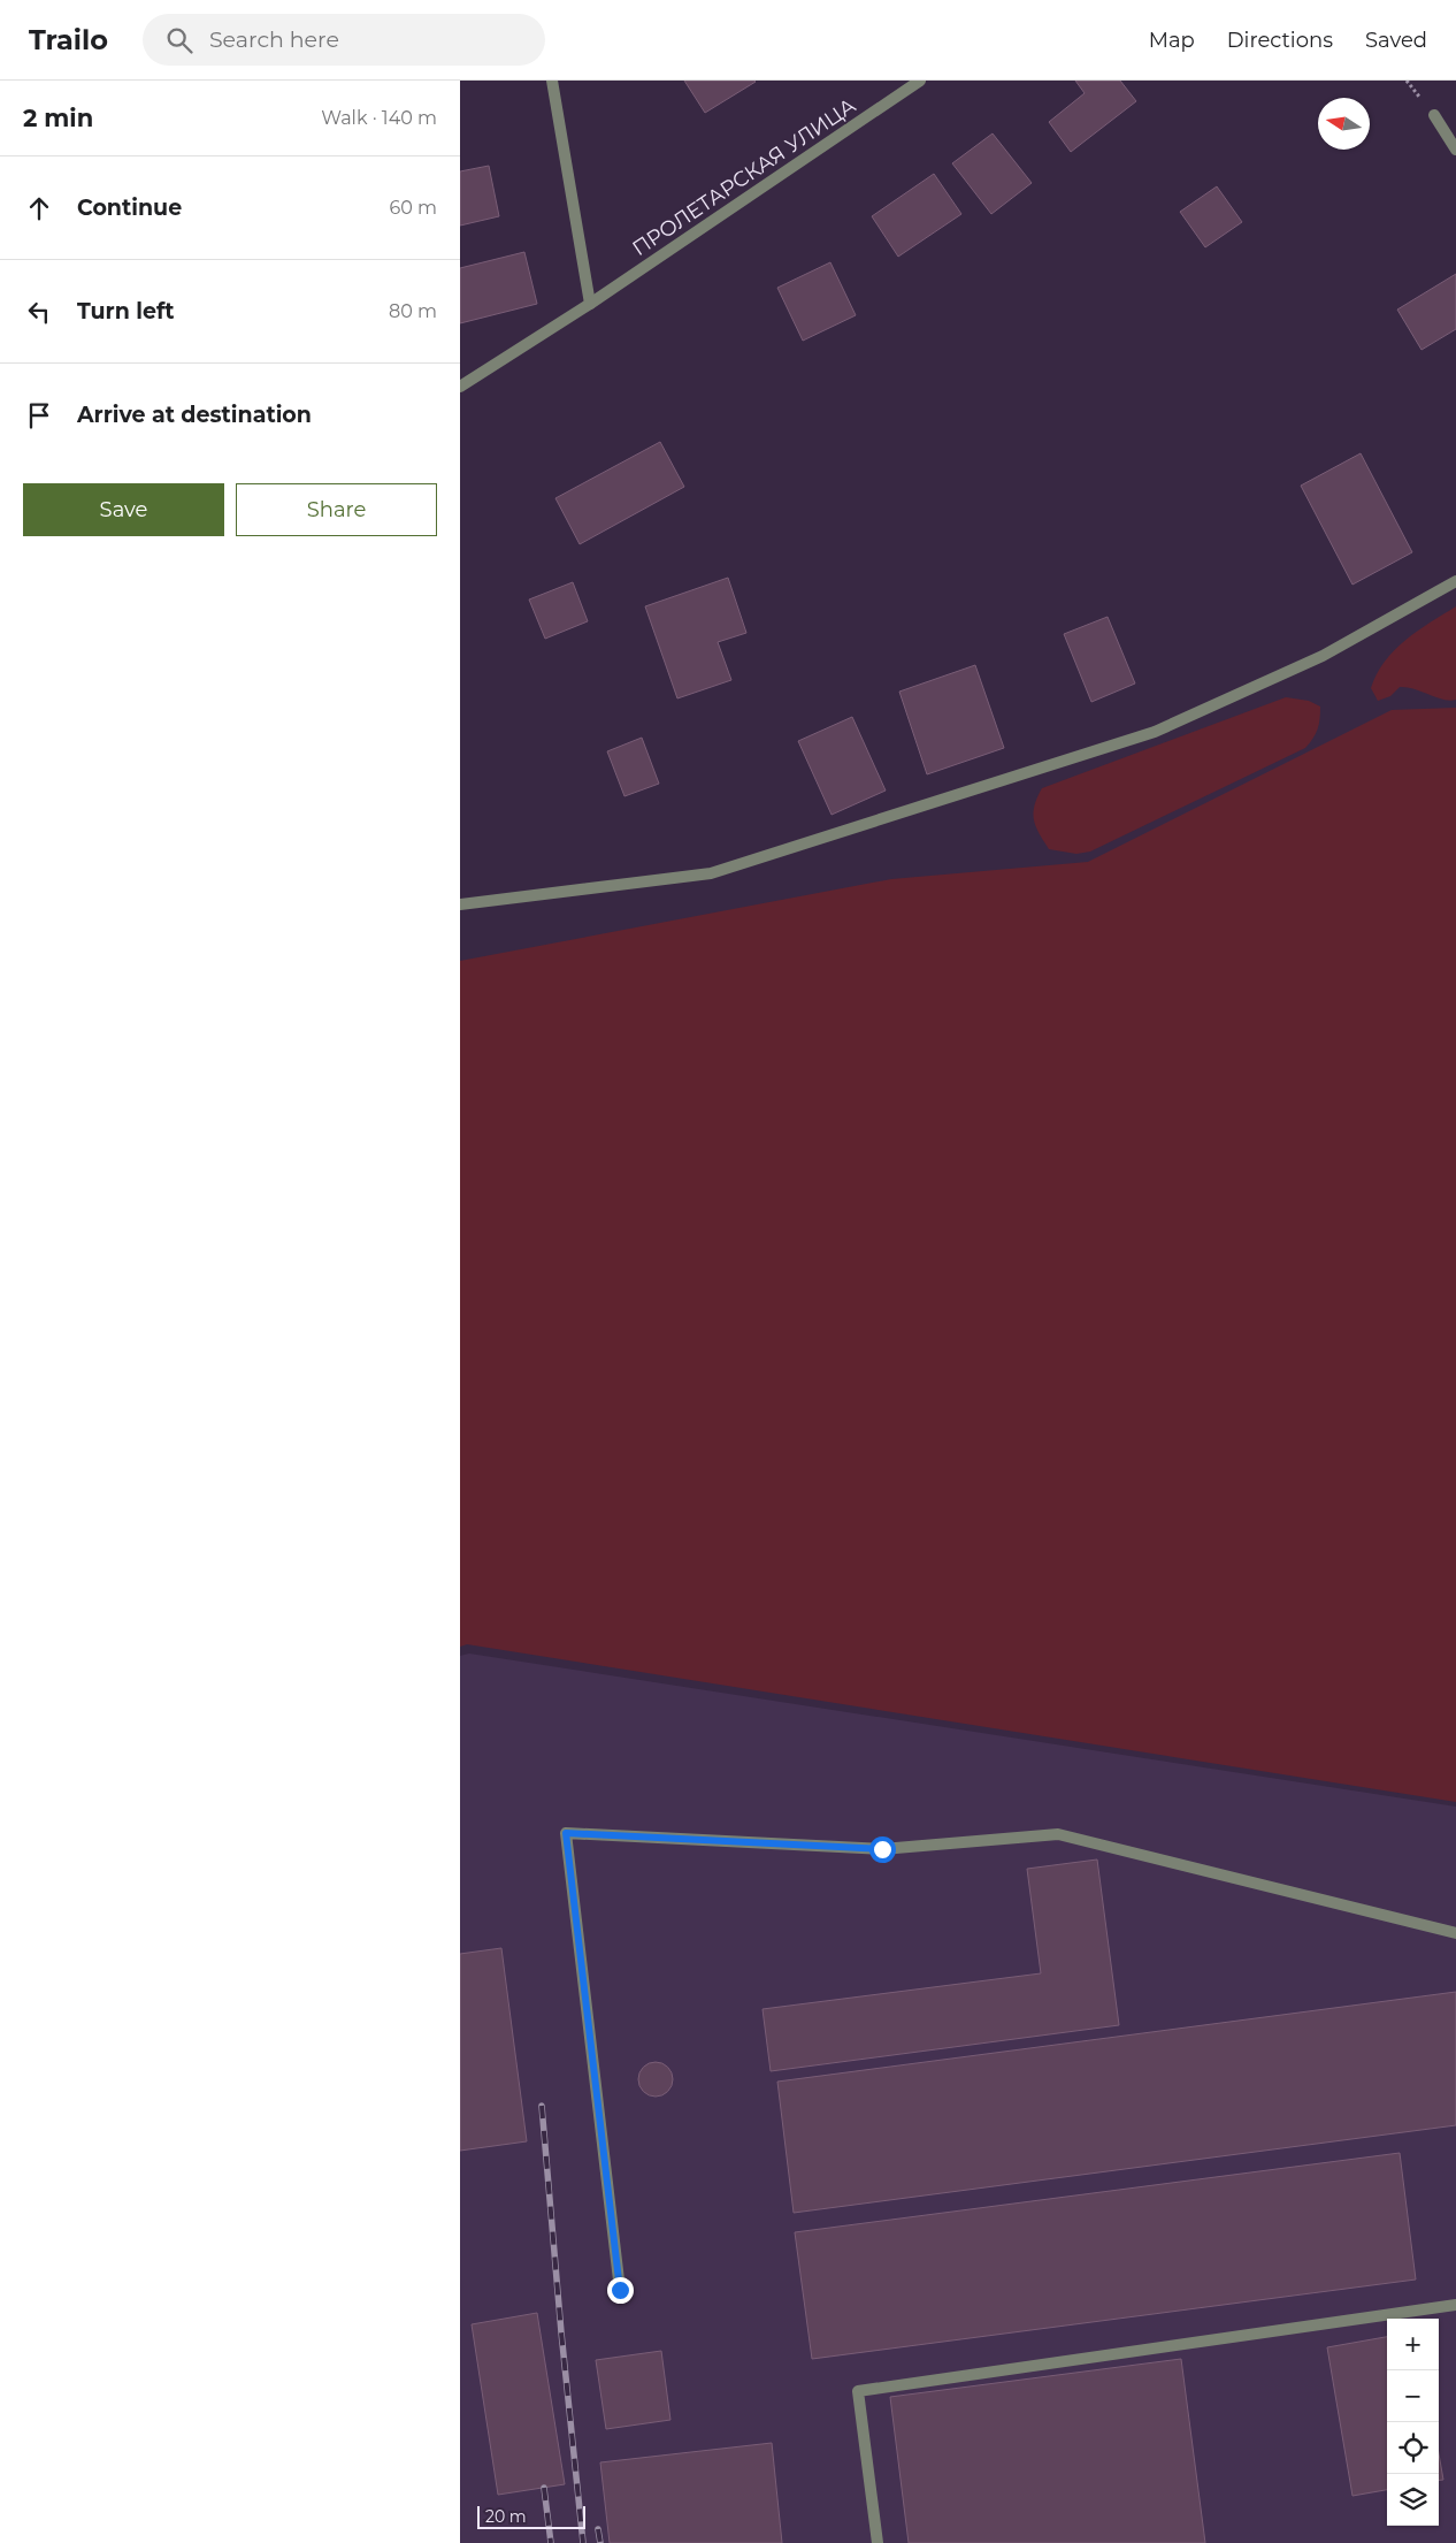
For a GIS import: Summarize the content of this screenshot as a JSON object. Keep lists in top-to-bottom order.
{
  "streets": {
    "street": ["ПРОЛЕТАРСКАЯ УЛИЦА"]
  },
  "scale_bar": "20 m",
  "north": "left",
  "page": {
    "header": "Trailo",
    "search": "Search here",
    "nav": ["Map", "Directions", "Saved"],
    "heading": ["2 min", "Walk · 140 m"],
    "list": [
      ["Continue", "60 m"],
      ["Turn left", "80 m"],
      "Arrive at destination"
    ],
    "buttons": ["Save", "Share"],
    "map_buttons": ["+", "−"],
    "scale": "20 m"
  }
}
